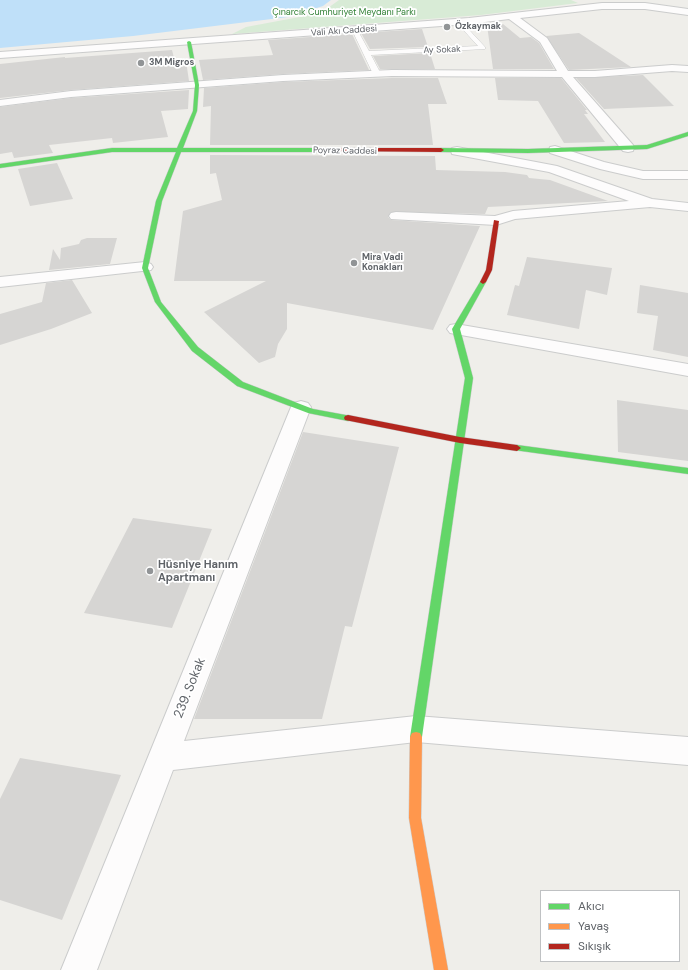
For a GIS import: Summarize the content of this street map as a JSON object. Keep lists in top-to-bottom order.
{
  "streets": {
    "street": ["Vali Akı Caddesi", "Poyraz Caddesi", "239. Sokak"],
    "lane": ["Ay Sokak"]
  },
  "crossings": [
    ["Vali Akı Caddesi", "Ay Sokak"]
  ],
  "parks": ["Çınarcık Cumhuriyet Meydanı Parkı"],
  "places": [
    "Özkaymak",
    "3M Migros",
    "Mira Vadi Konakları",
    "Hüsniye Hanım Apartmanı"
  ],
  "legend": ["Akıcı", "Yavaş", "Sıkışık"]
}
